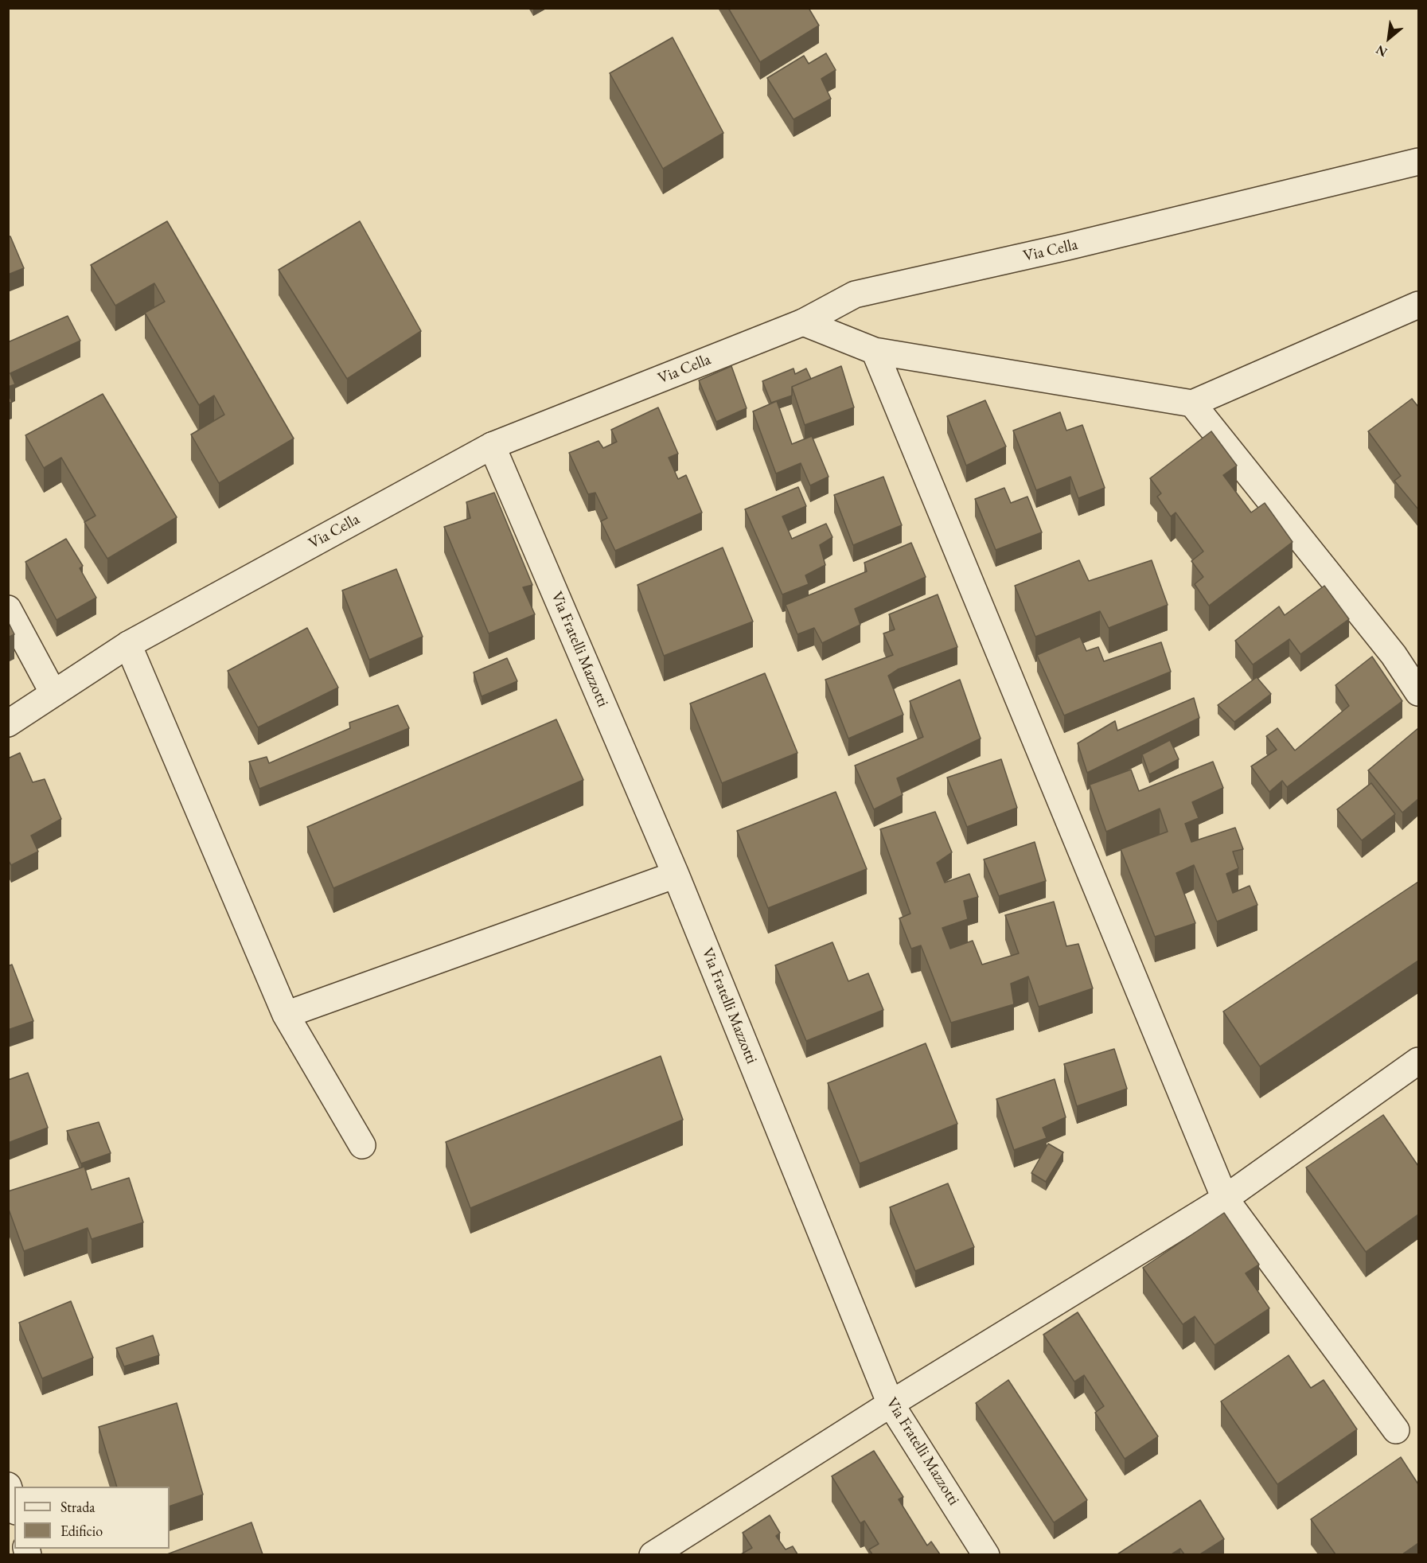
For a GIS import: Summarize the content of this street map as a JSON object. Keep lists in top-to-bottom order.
{
  "streets": {
    "street": ["Via Cella", "Via Fratelli Mazzotti"]
  },
  "crossings": [
    ["Via Cella", "Via Fratelli Mazzotti"]
  ],
  "legend": ["Strada", "Edificio"],
  "north": "bottom left"
}
